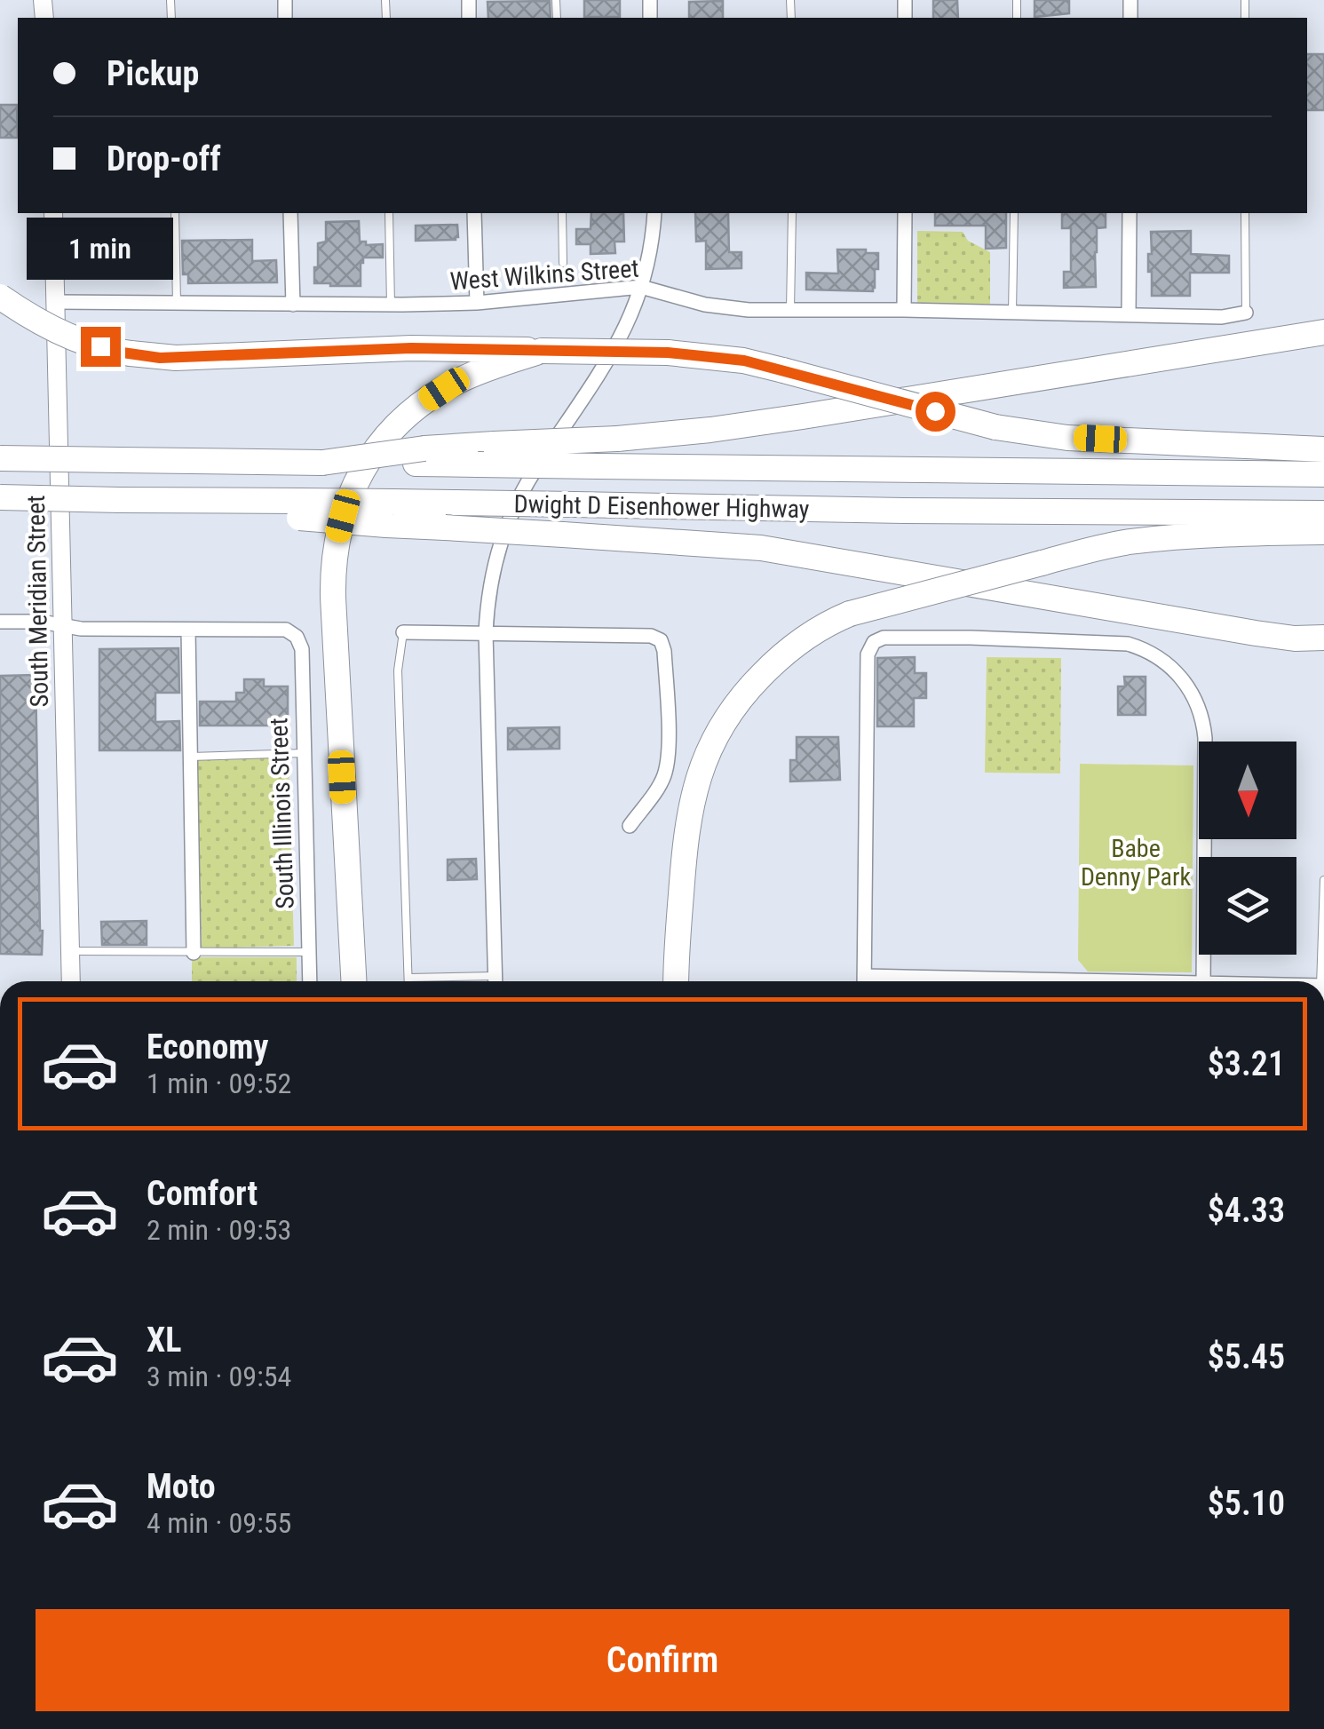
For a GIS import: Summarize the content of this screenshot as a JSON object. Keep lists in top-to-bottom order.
{
  "streets": {
    "highway": ["Dwight D Eisenhower Highway"],
    "main road": ["South Meridian Street"],
    "street": ["West Wilkins Street", "South Illinois Street"]
  },
  "crossings": [
    ["West Wilkins Street", "South Meridian Street"]
  ],
  "parks": ["Babe Denny Park"],
  "north": "bottom",
  "page": {
    "banner": ["Pickup", "Drop-off"],
    "bubble": "1 min",
    "list": [
      {
        "name": "Economy",
        "note": "1 min · 09:52",
        "value": "$3.21"
      },
      {
        "name": "Comfort",
        "note": "2 min · 09:53",
        "value": "$4.33"
      },
      {
        "name": "XL",
        "note": "3 min · 09:54",
        "value": "$5.45"
      },
      {
        "name": "Moto",
        "note": "4 min · 09:55",
        "value": "$5.10"
      }
    ],
    "buttons": "Confirm"
  }
}
